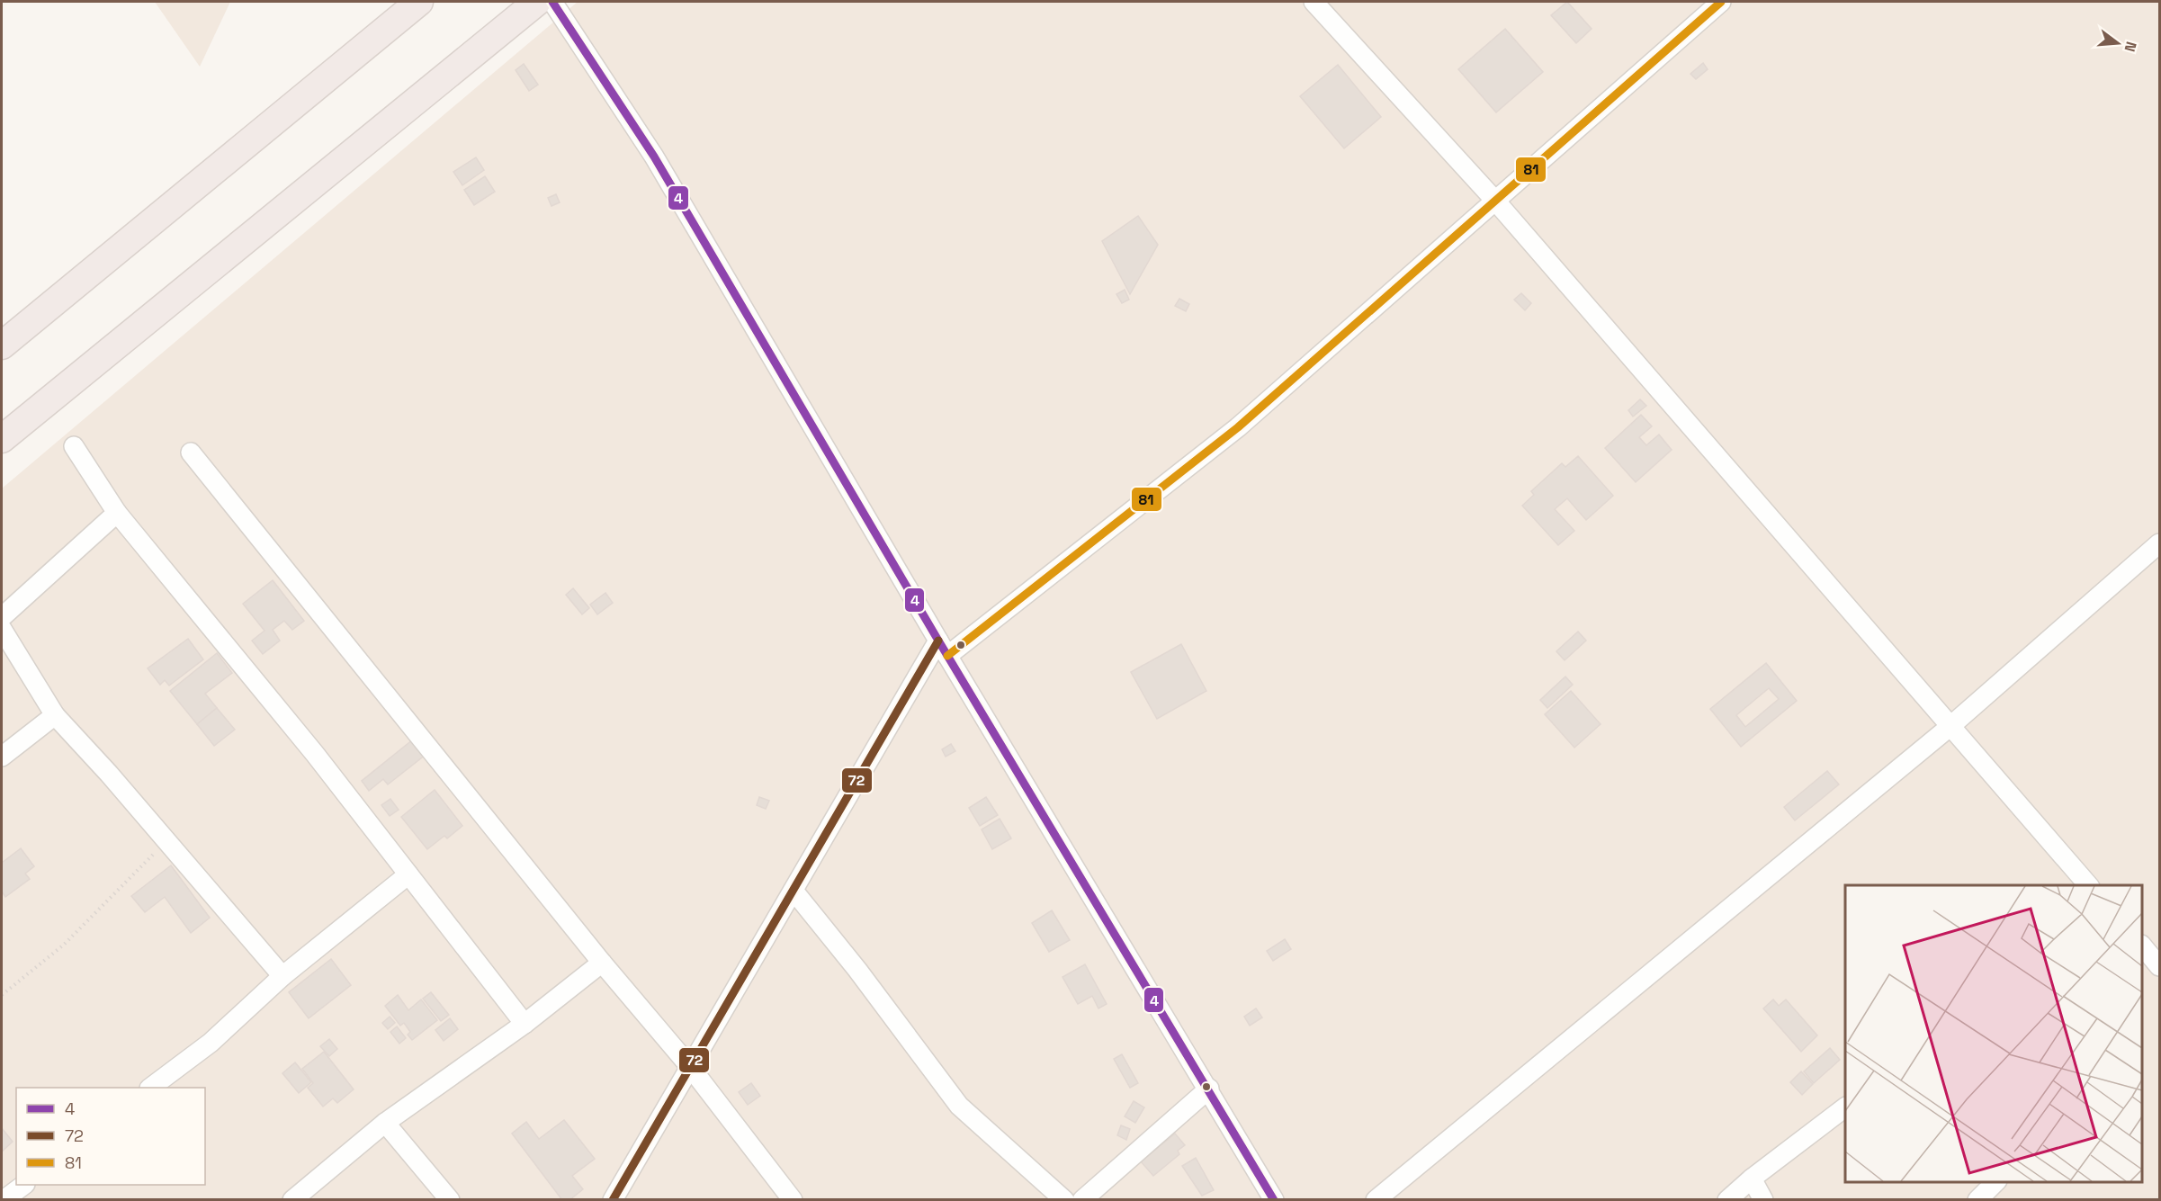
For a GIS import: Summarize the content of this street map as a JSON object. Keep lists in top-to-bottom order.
{
  "lines": ["transit line 4", "transit line 81", "transit line 72"],
  "legend": ["4", "72", "81"],
  "north": "right"
}
